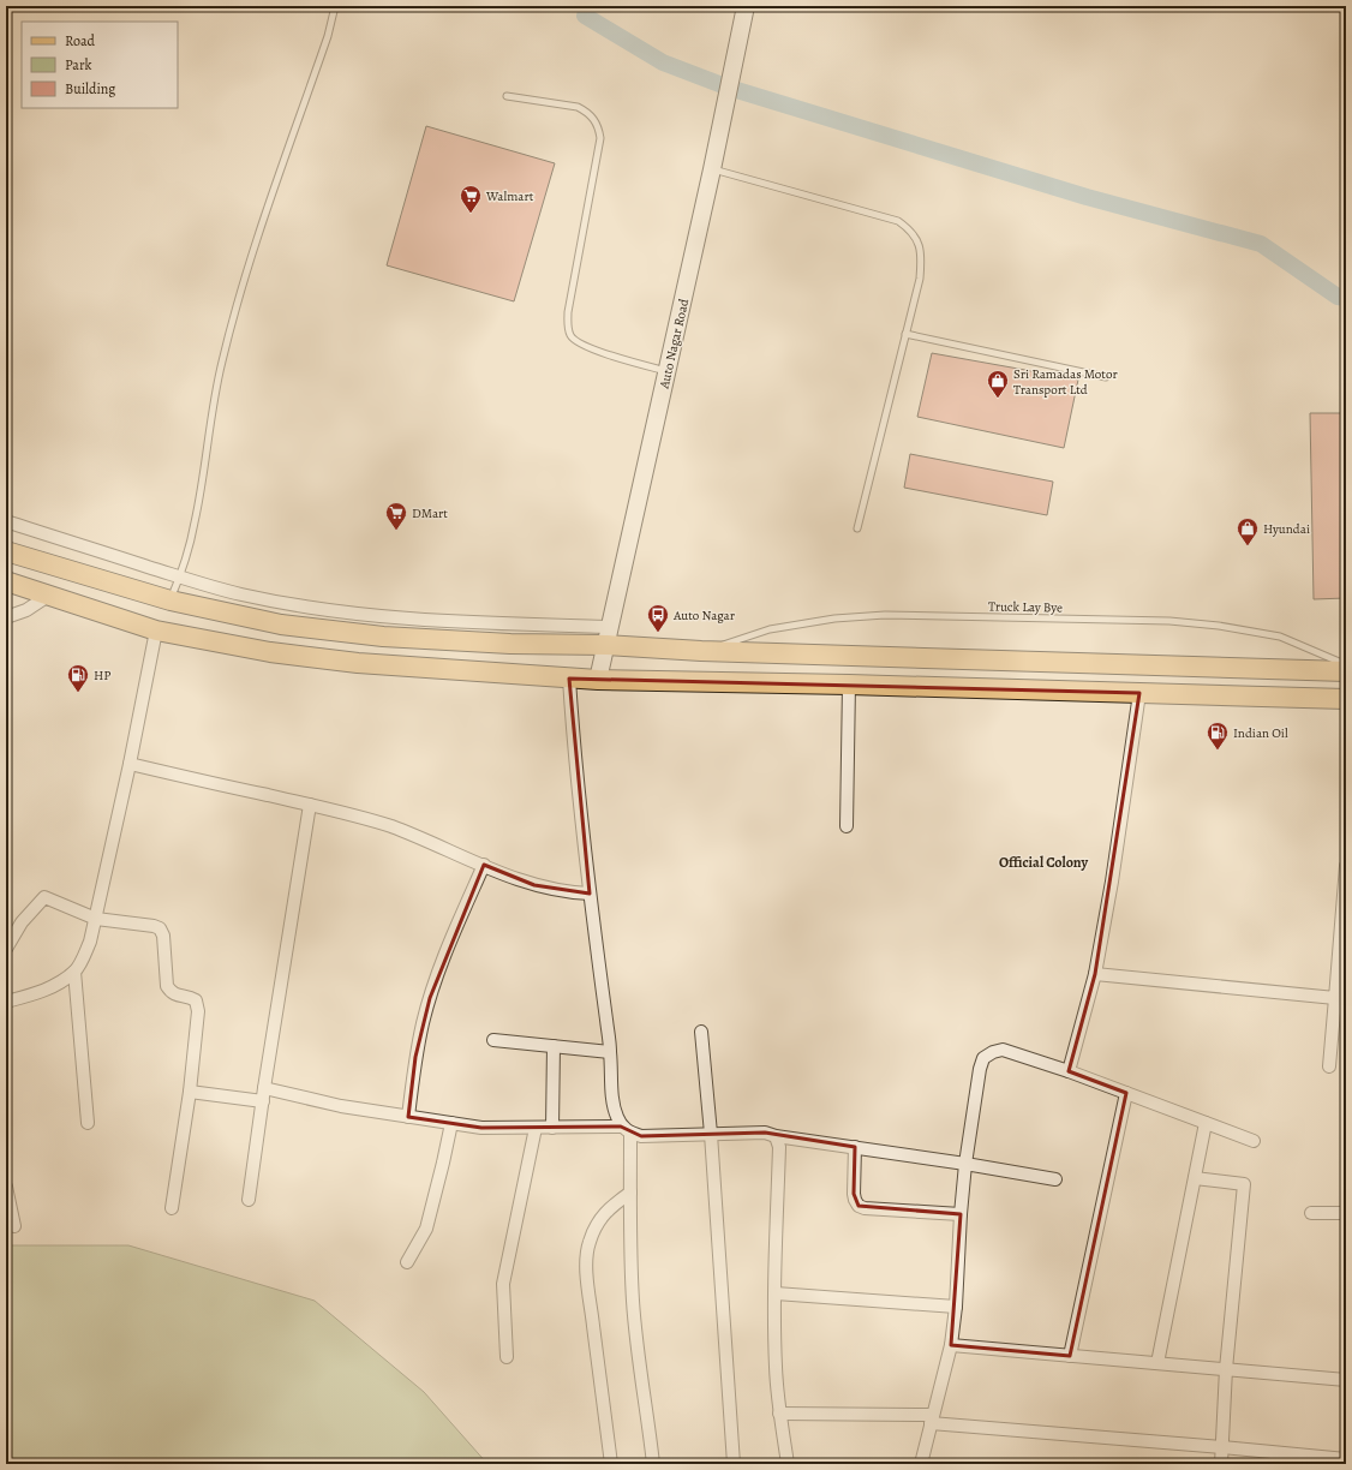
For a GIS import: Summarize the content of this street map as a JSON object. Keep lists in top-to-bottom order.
{
  "streets": {
    "street": ["Auto Nagar Road"],
    "lane": ["Truck Lay Bye"]
  },
  "districts": ["Official Colony"],
  "places": {
    "supermarket": ["Walmart", "DMart"],
    "shop": ["Sri Ramadas Motor Transport Ltd", "Hyundai"],
    "bus stop": ["Auto Nagar"],
    "fuel station": ["HP", "Indian Oil"]
  },
  "legend": ["Road", "Park", "Building"]
}
